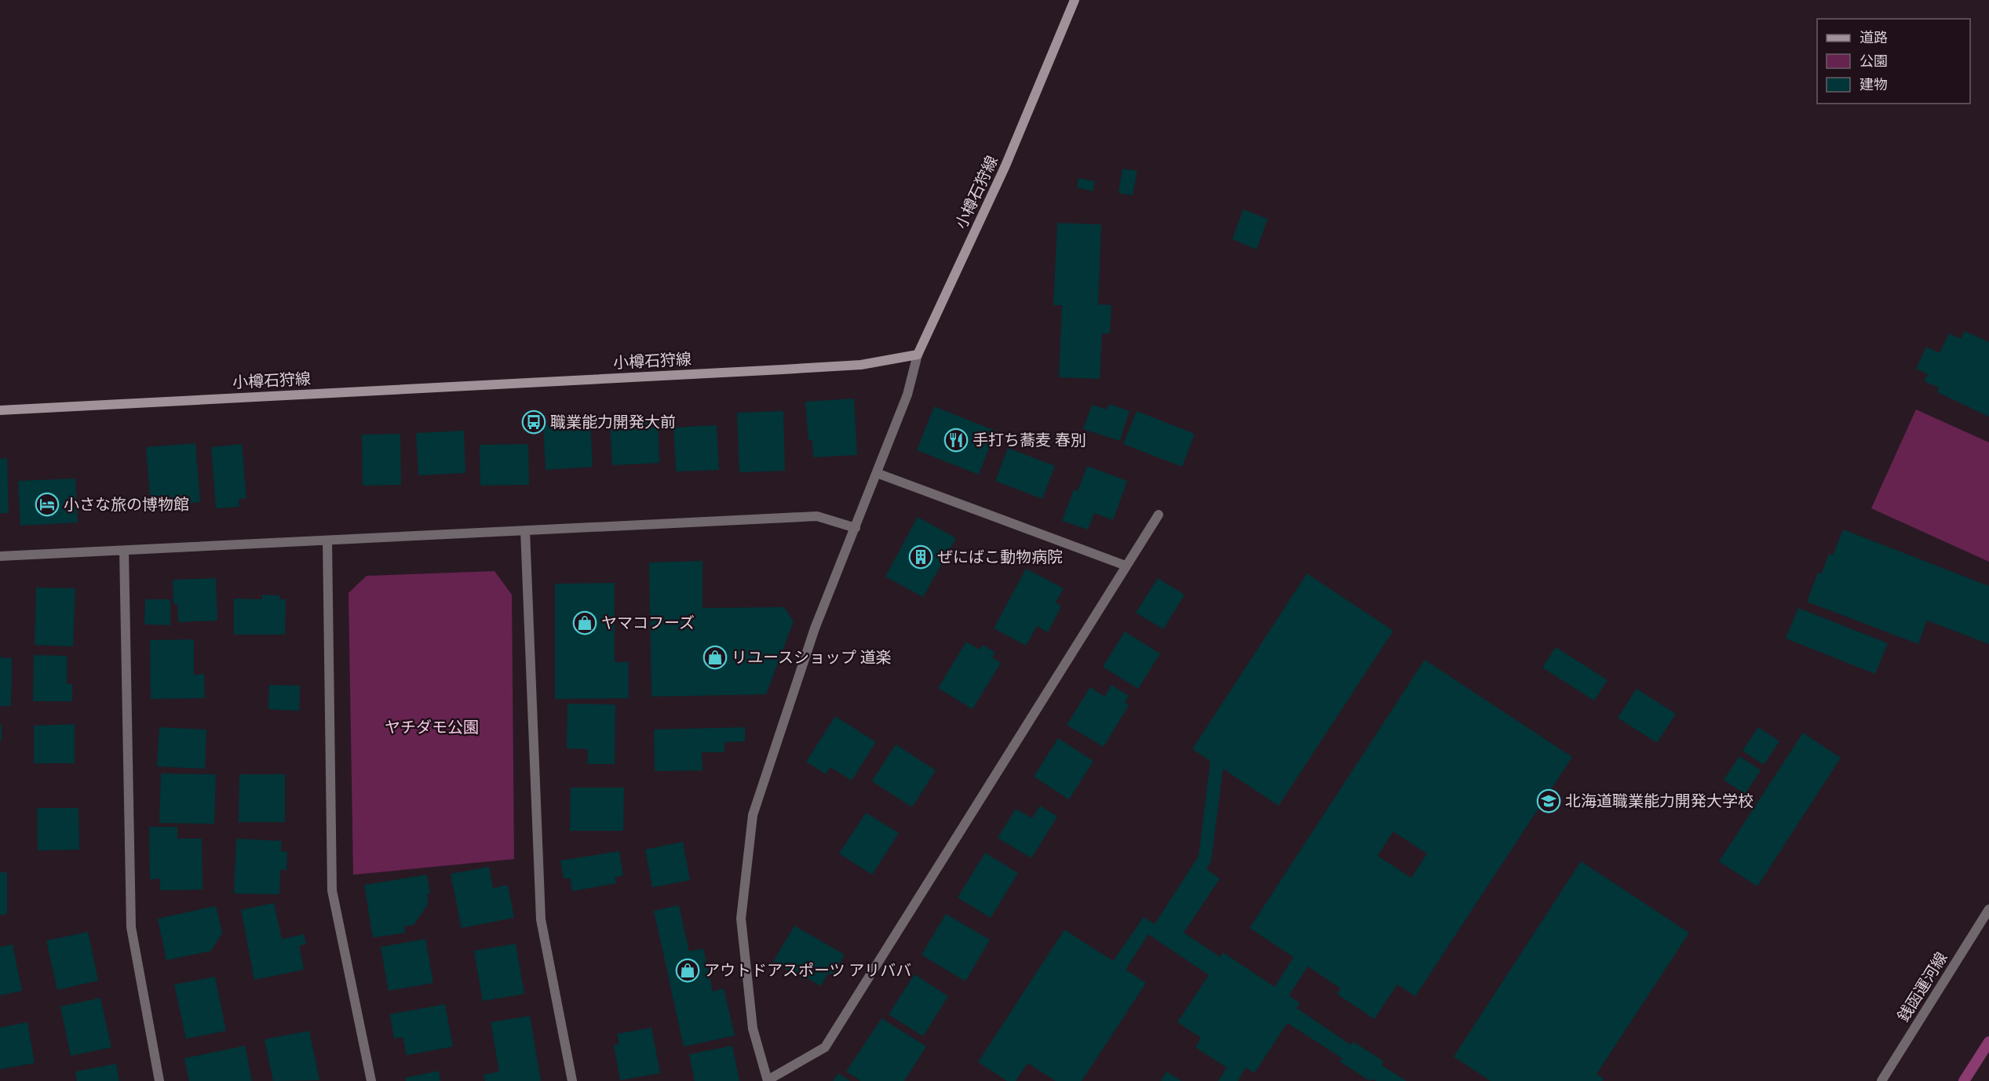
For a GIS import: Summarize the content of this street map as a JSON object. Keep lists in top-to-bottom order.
{
  "streets": {
    "main road": ["小樽石狩線"],
    "street": ["銭函運河線"]
  },
  "parks": ["ヤチダモ公園"],
  "places": {
    "bus stop": ["職業能力開発大前"],
    "restaurant": ["手打ち蕎麦 春別"],
    "hotel": ["小さな旅の博物館"],
    "building": ["ぜにばこ動物病院"],
    "shop": ["ヤマコフーズ", "リユースショップ 道楽", "アウトドアスポーツ アリババ"],
    "school or university": ["北海道職業能力開発大学校"]
  },
  "legend": ["道路", "公園", "建物"]
}
